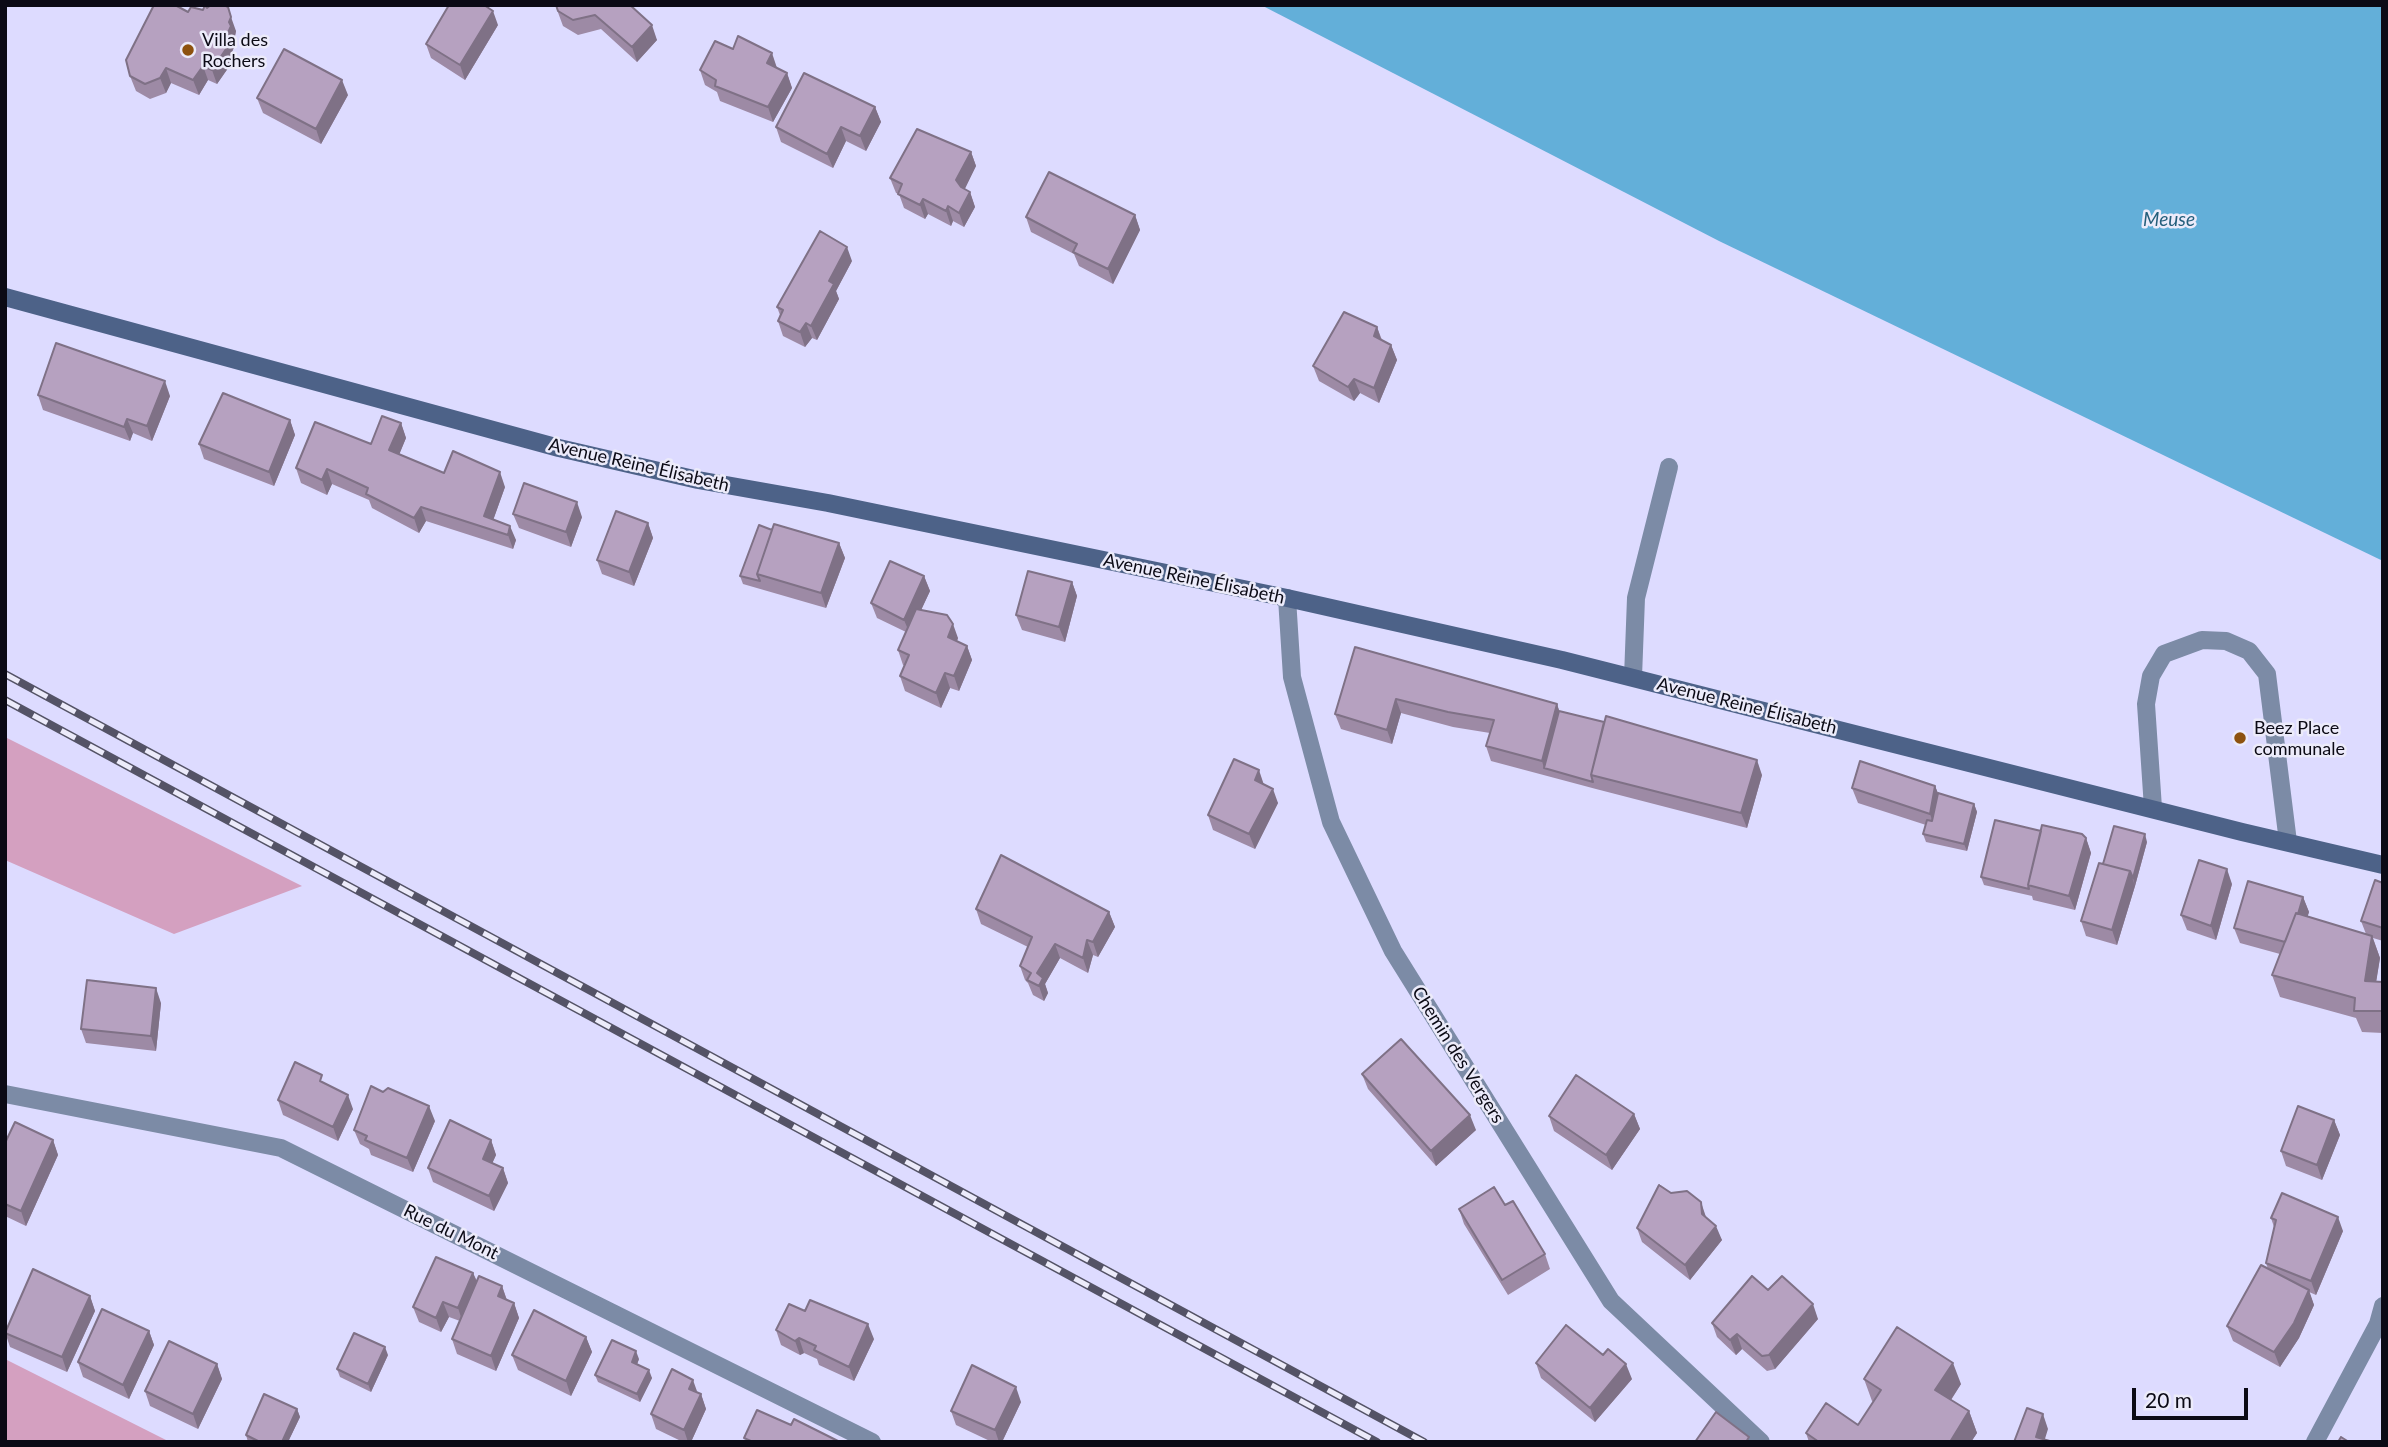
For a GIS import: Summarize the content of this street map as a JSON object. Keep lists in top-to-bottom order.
{
  "streets": {
    "main road": ["Avenue Reine Élisabeth"],
    "street": ["Chemin des Vergers", "Rue du Mont"]
  },
  "crossings": [
    ["Avenue Reine Élisabeth", "Chemin des Vergers"]
  ],
  "water": ["Meuse"],
  "places": ["Villa des Rochers", "Beez Place communale"],
  "scale_bar": "20 m"
}
